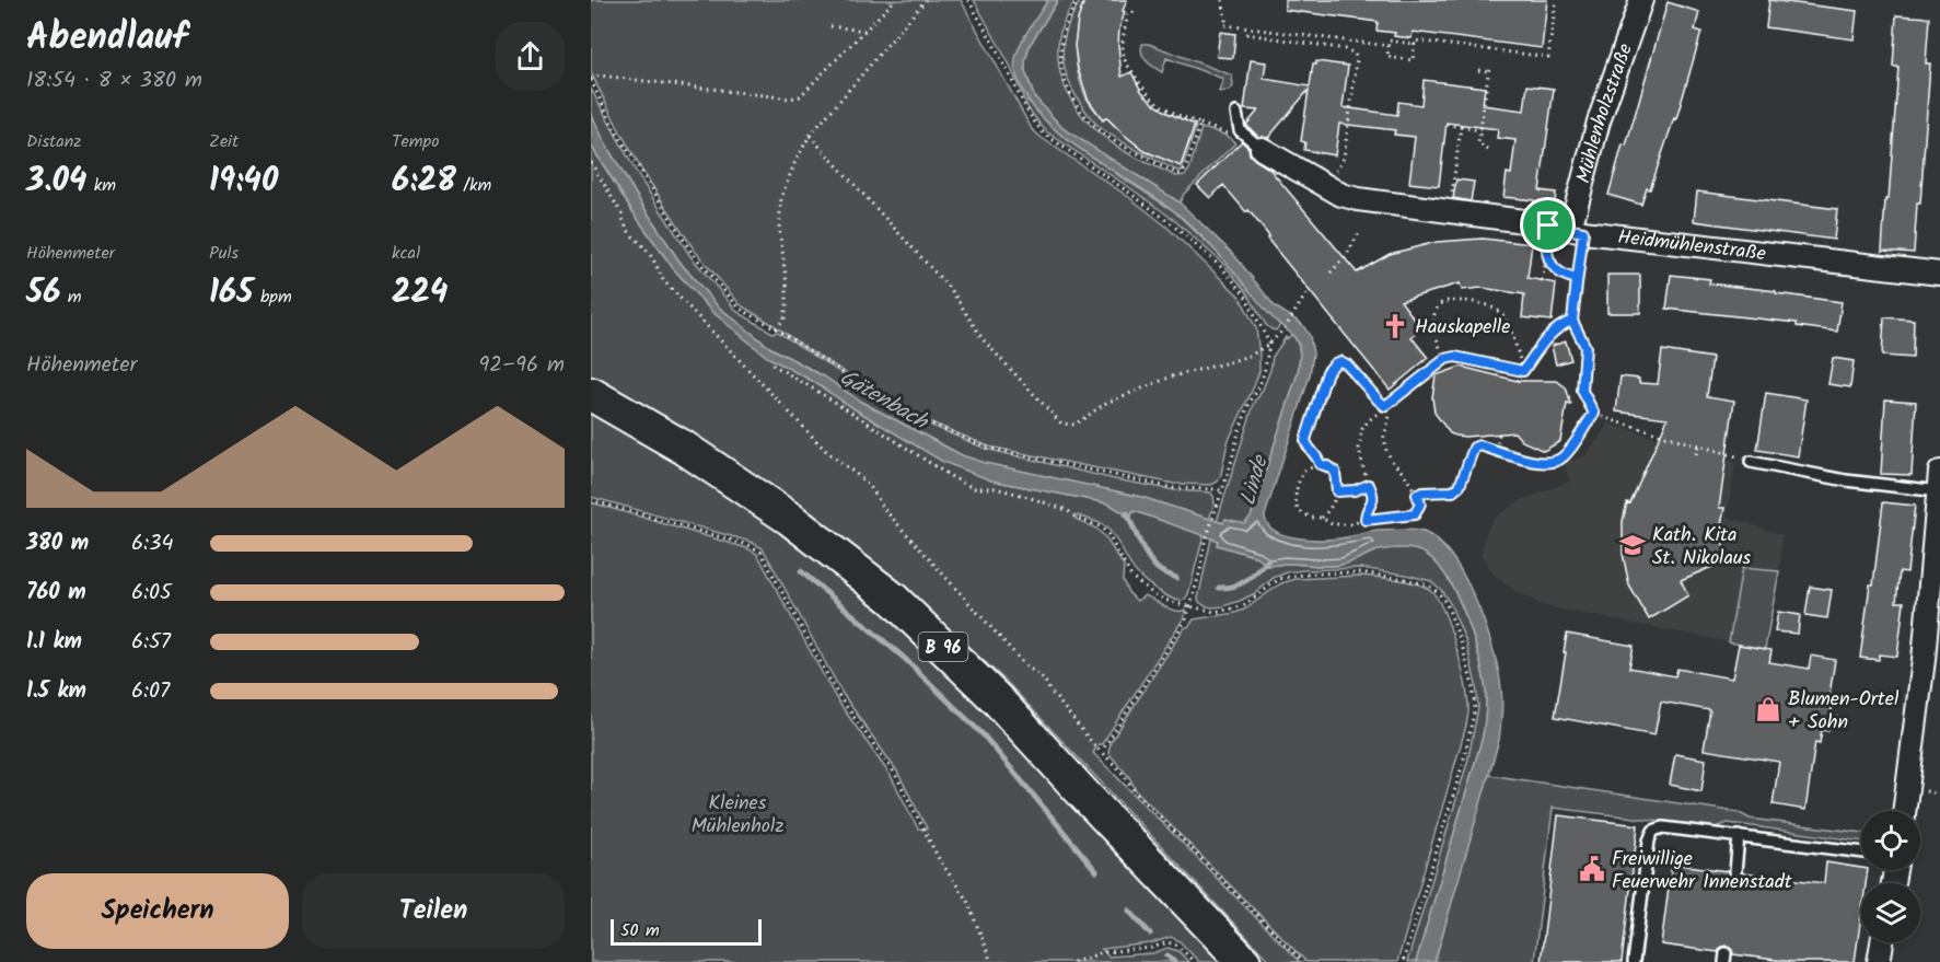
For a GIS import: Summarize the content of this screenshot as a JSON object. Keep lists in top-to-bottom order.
{
  "streets": {
    "main road": ["B 96"],
    "street": ["Mühlenholzstraße", "Heidmühlenstraße"]
  },
  "crossings": [
    ["Mühlenholzstraße", "Heidmühlenstraße"]
  ],
  "water": ["Gätenbach", "Linde"],
  "parks": ["Kleines Mühlenholz"],
  "places": {
    "church": ["Hauskapelle"],
    "school or university": ["Kath. Kita St. Nikolaus"],
    "shop": ["Blumen-Ortel + Sohn"],
    "public building": ["Freiwillige Feuerwehr Innenstadt"]
  },
  "scale_bar": "50 m",
  "page": {
    "heading": ["Abendlauf", "18:54 · 8 × 380 m"],
    "stats": [
      ["Distanz", "3.04 km"],
      ["Zeit", "19:40"],
      ["Tempo", "6:28 /km"],
      ["Höhenmeter", "56 m"],
      ["Puls", "165 bpm"],
      ["kcal", "224"]
    ],
    "chart": ["Höhenmeter", "92–96 m"],
    "list": [
      {
        "name": "380 m",
        "note": "6:34"
      },
      {
        "name": "760 m",
        "note": "6:05"
      },
      {
        "name": "1.1 km",
        "note": "6:57"
      },
      {
        "name": "1.5 km",
        "note": "6:07"
      }
    ],
    "buttons": ["Speichern", "Teilen"],
    "scale": "50 m"
  }
}
